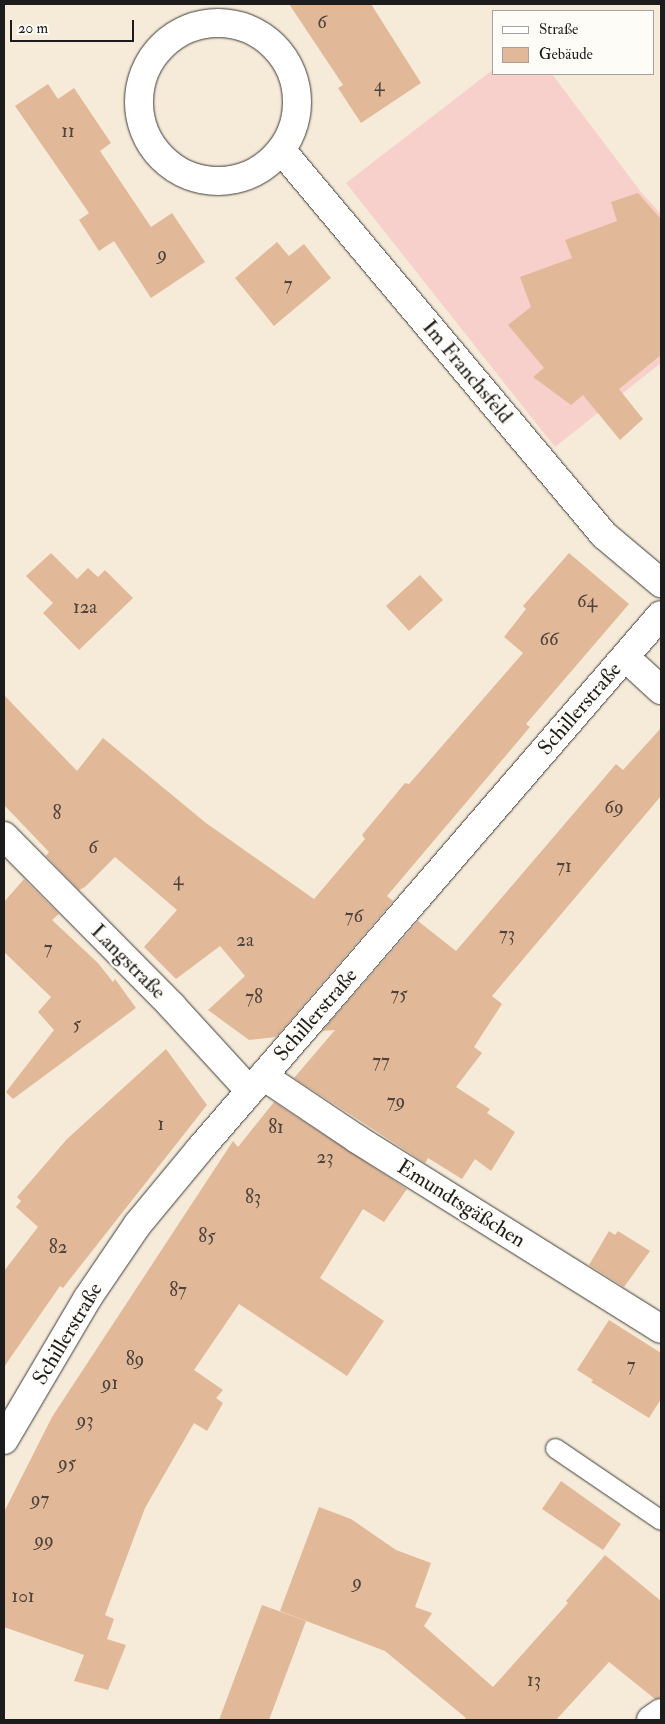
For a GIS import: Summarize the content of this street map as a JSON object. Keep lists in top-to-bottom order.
{
  "streets": {
    "street": [
      "Im Franchsfeld",
      "Schillerstraße",
      "Langstraße",
      "Emundtsgäßchen"
    ]
  },
  "crossings": [
    ["Schillerstraße", "Langstraße"],
    ["Schillerstraße", "Emundtsgäßchen"],
    ["Langstraße", "Emundtsgäßchen"]
  ],
  "house_numbers": [
    "6",
    "4",
    "11",
    "9",
    "7",
    "64",
    "12a",
    "66",
    "69",
    "8",
    "6",
    "71",
    "4",
    "76",
    "73",
    "2a",
    "7",
    "75",
    "78",
    "5",
    "77",
    "79",
    "1",
    "81",
    "23",
    "83",
    "85",
    "82",
    "87",
    "89",
    "7",
    "91",
    "93",
    "95",
    "97",
    "99",
    "9",
    "101",
    "13"
  ],
  "legend": ["Straße", "Gebäude"],
  "scale_bar": "20 m"
}
